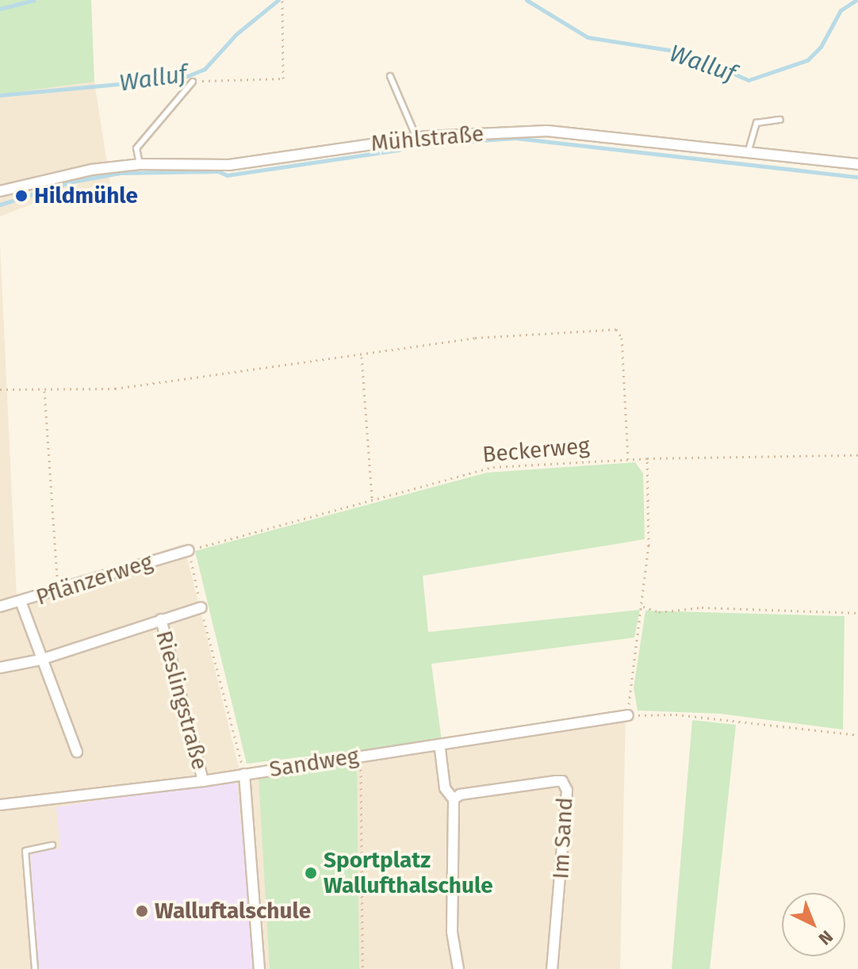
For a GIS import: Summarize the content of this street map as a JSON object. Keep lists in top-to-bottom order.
{
  "streets": {
    "street": [
      "Mühlstraße",
      "Pflänzerweg",
      "Rieslingstraße",
      "Sandweg",
      "Im Sand"
    ],
    "path": ["Beckerweg"]
  },
  "crossings": [
    ["Beckerweg", "Pflänzerweg"],
    ["Rieslingstraße", "Sandweg"]
  ],
  "water": ["Walluf"],
  "places": ["Hildmühle", "Sportplatz Wallufthalschule", "Walluftalschule"],
  "north": "bottom right"
}
